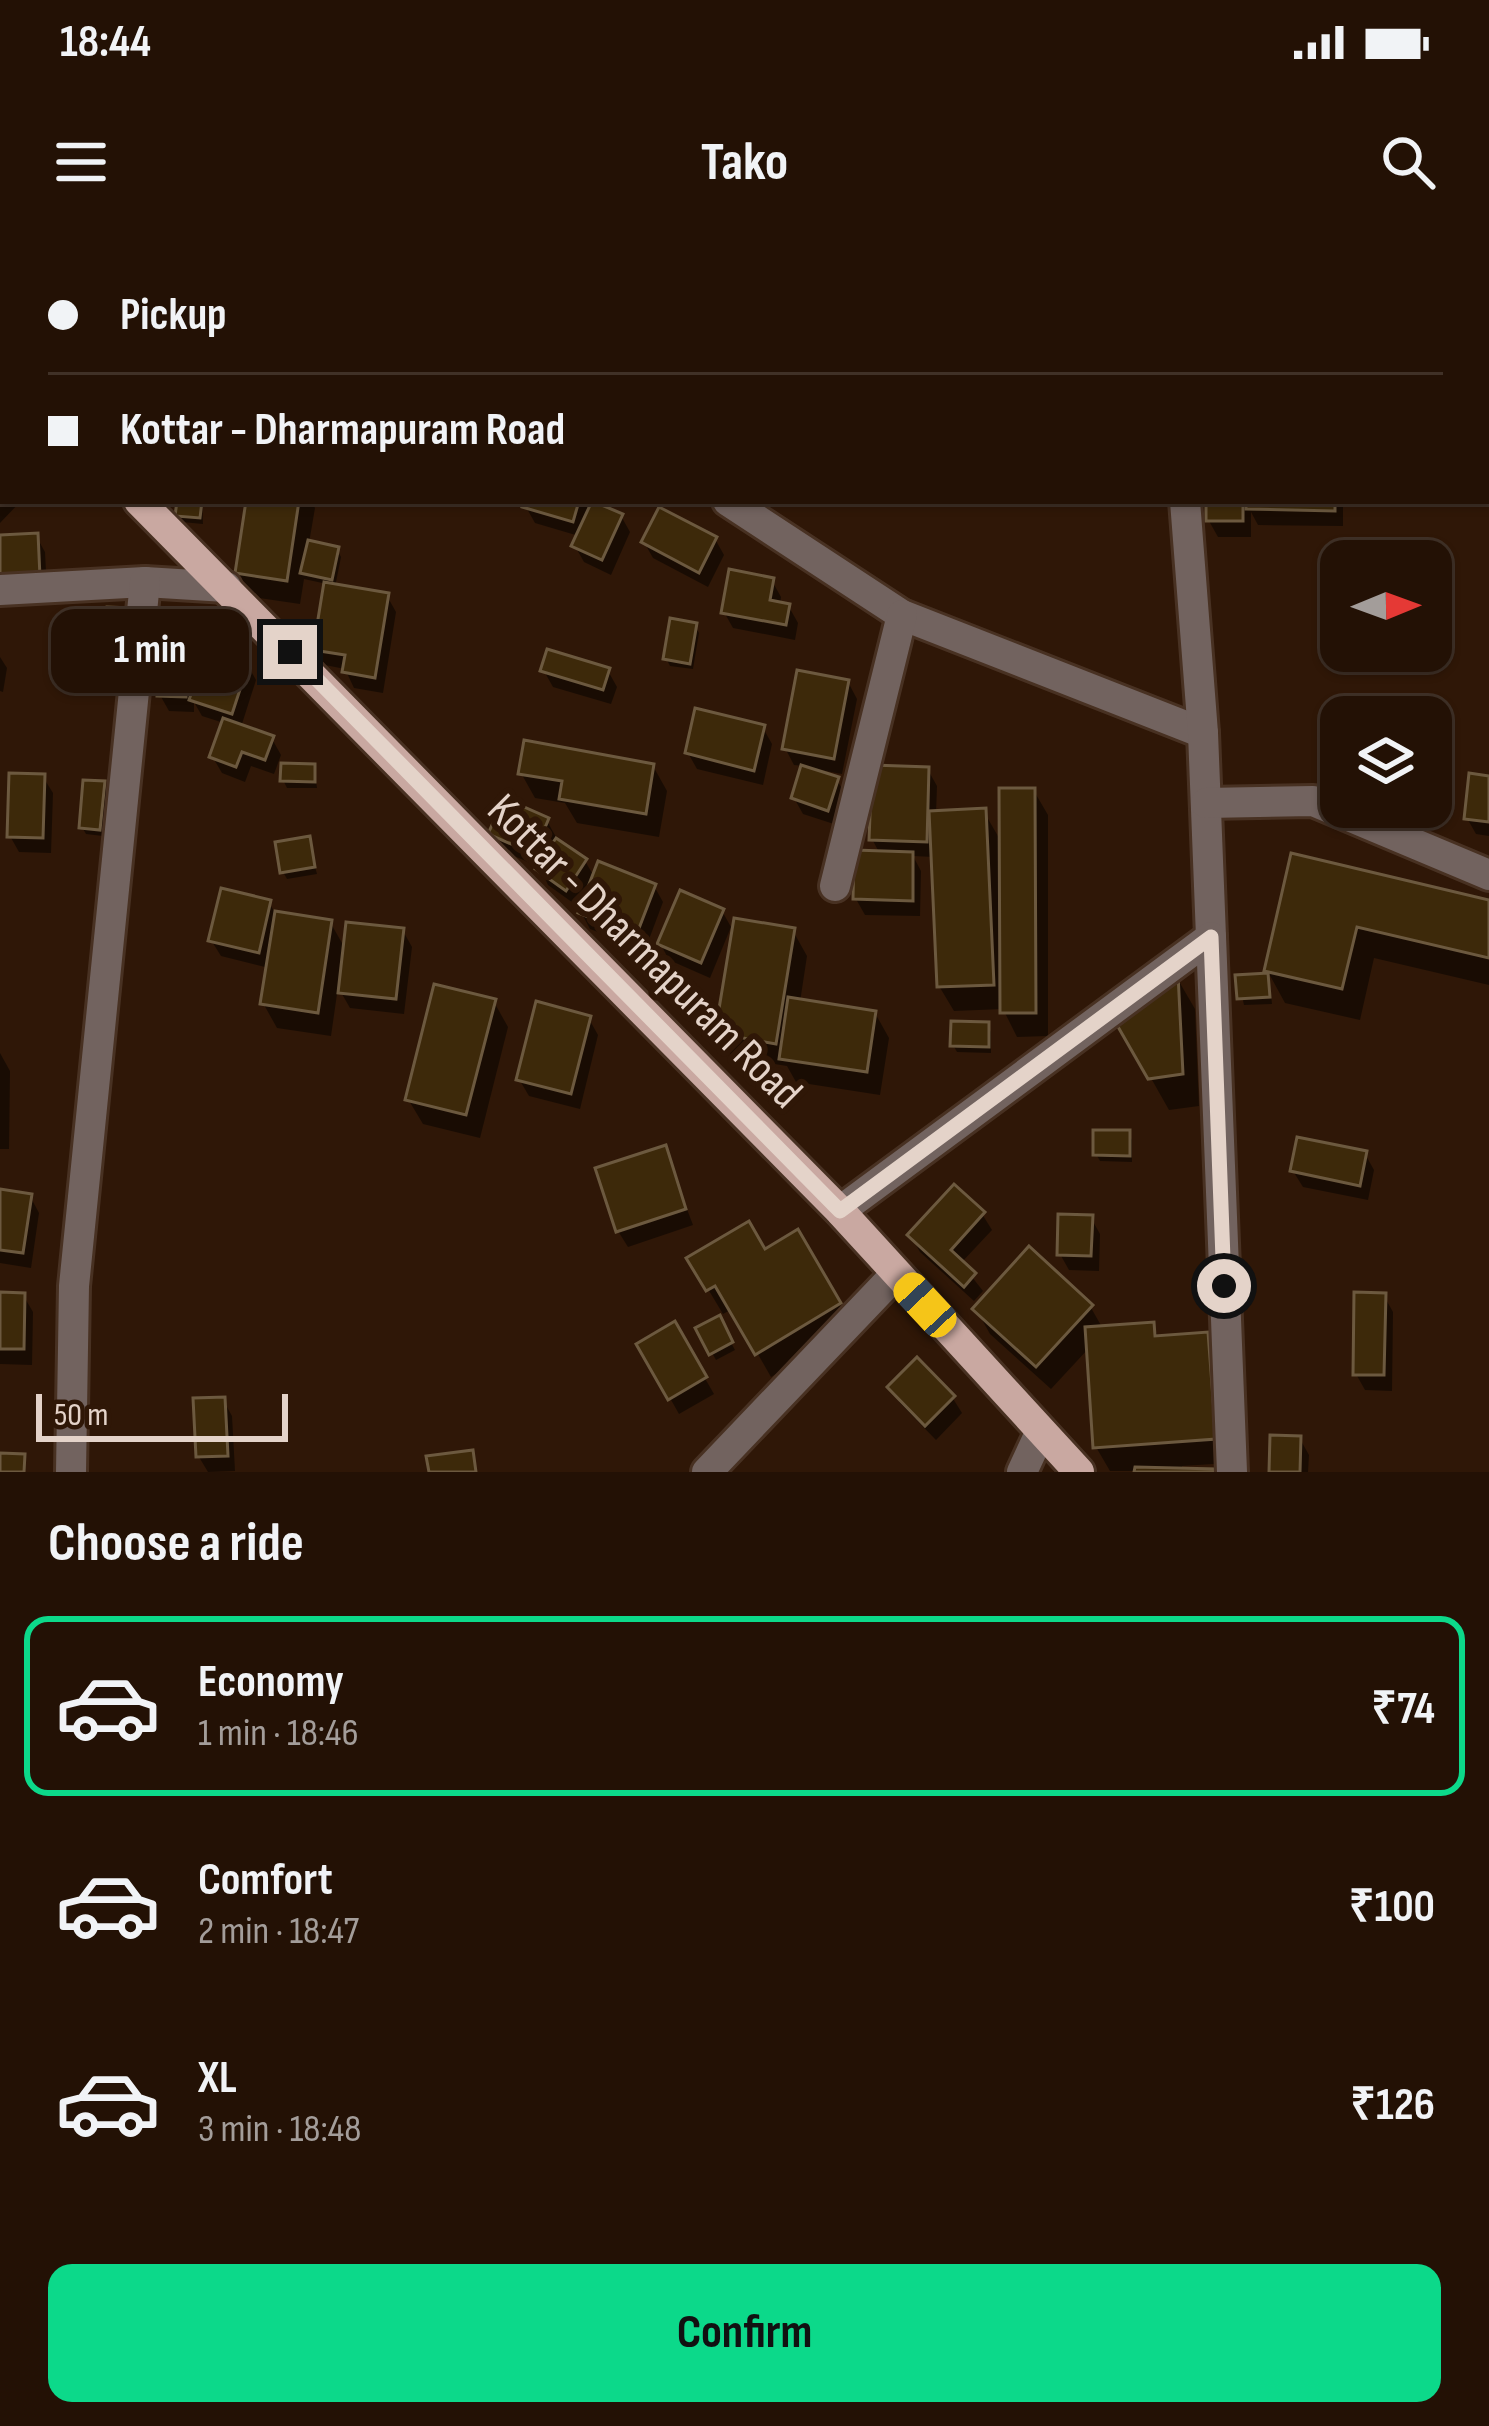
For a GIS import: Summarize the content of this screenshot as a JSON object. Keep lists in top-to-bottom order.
{
  "streets": {
    "main road": ["Kottar - Dharmapuram Road"]
  },
  "scale_bar": "50 m",
  "north": "right",
  "page": {
    "status": "18:44",
    "header": "Tako",
    "banner": ["Pickup", "Kottar - Dharmapuram Road"],
    "bubble": "1 min",
    "scale": "50 m",
    "heading": "Choose a ride",
    "list": [
      {
        "name": "Economy",
        "note": "1 min · 18:46",
        "value": "₹74"
      },
      {
        "name": "Comfort",
        "note": "2 min · 18:47",
        "value": "₹100"
      },
      {
        "name": "XL",
        "note": "3 min · 18:48",
        "value": "₹126"
      }
    ],
    "buttons": "Confirm"
  }
}
